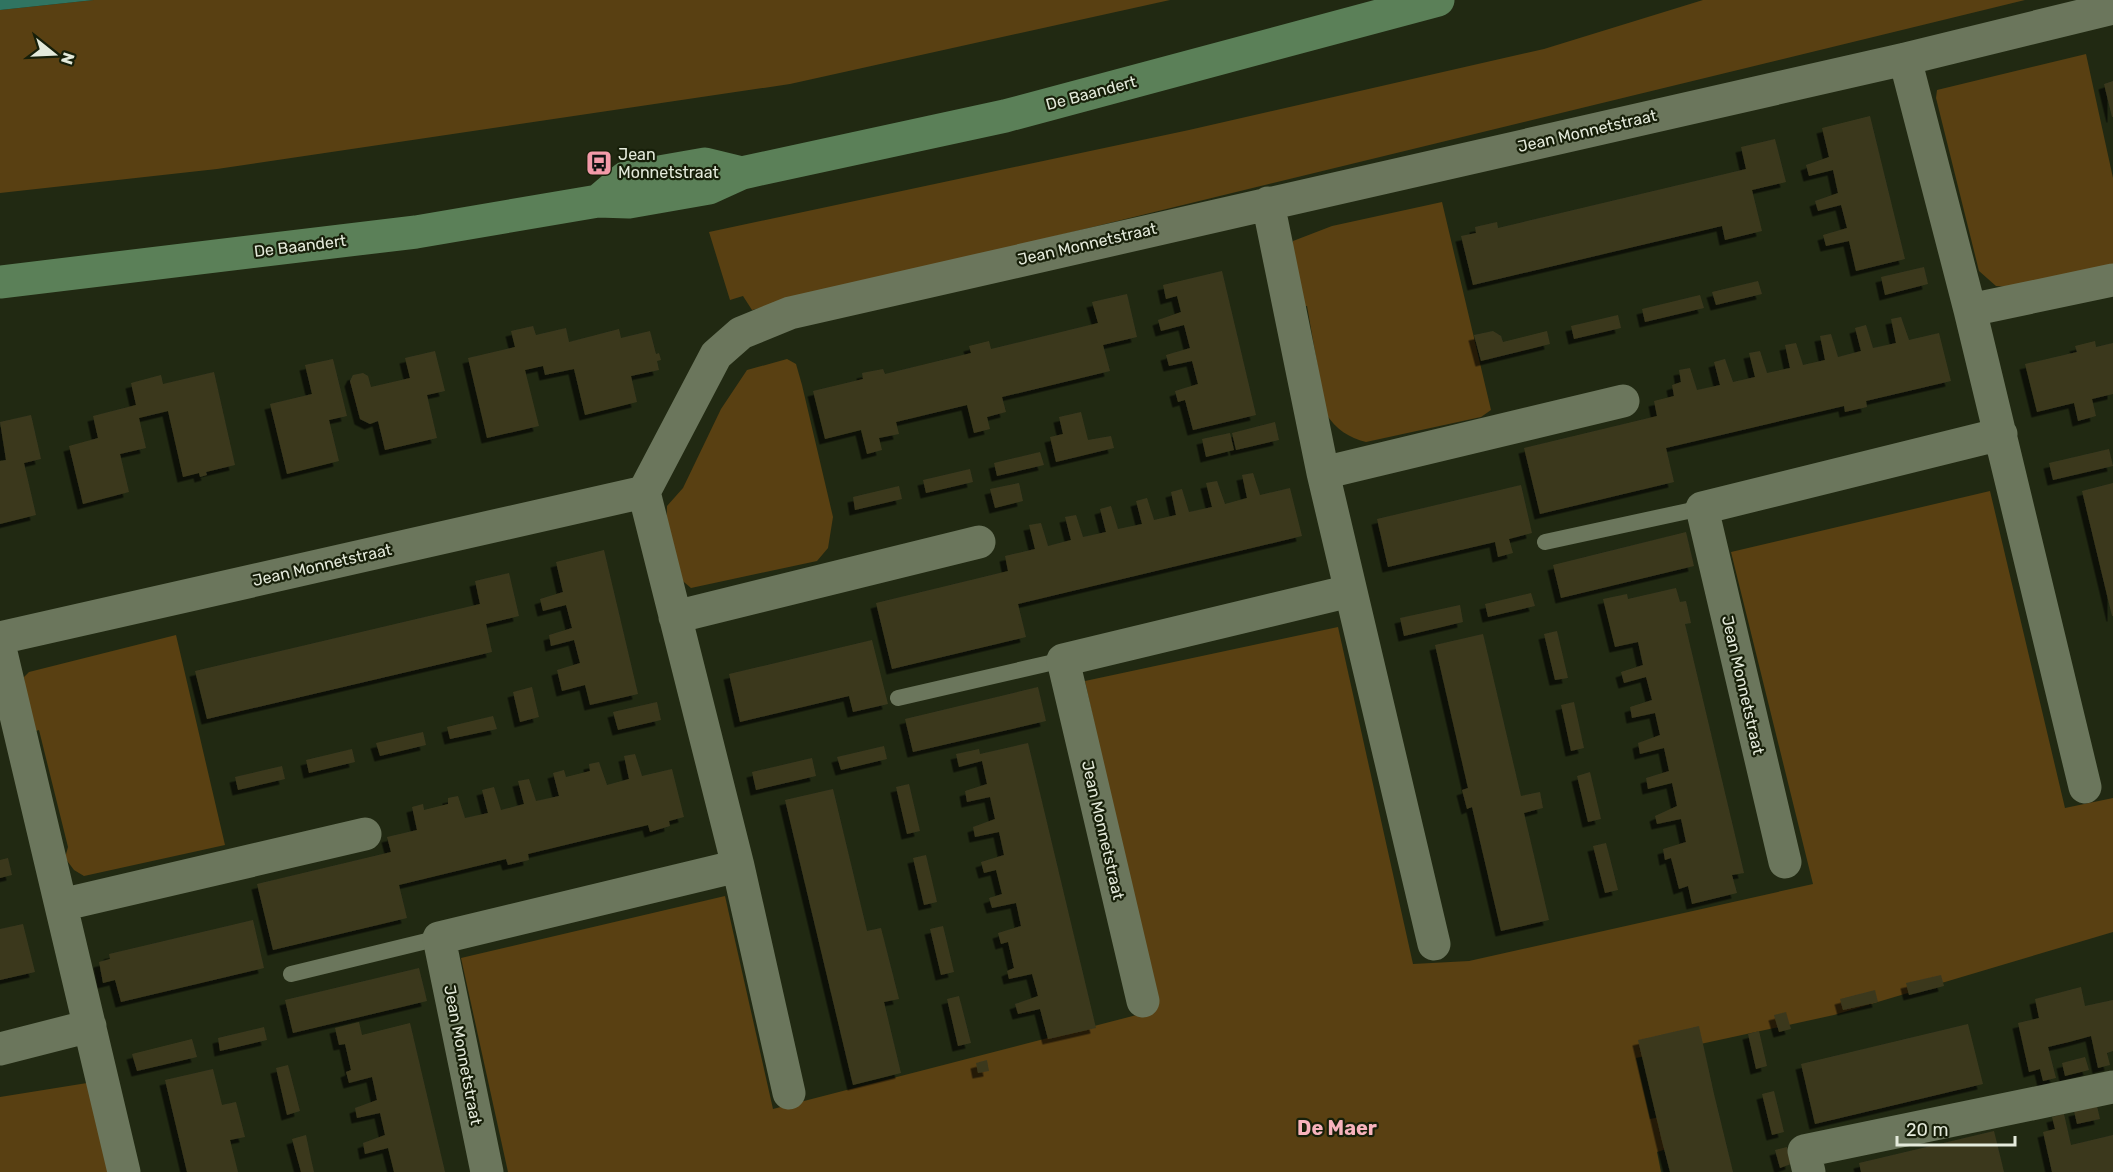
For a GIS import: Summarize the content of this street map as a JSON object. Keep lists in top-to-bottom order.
{
  "streets": {
    "main road": ["De Baandert"],
    "street": ["Jean Monnetstraat"]
  },
  "districts": ["De Maer"],
  "places": {
    "bus stop": ["Jean Monnetstraat"]
  },
  "scale_bar": "20 m",
  "north": "right"
}
